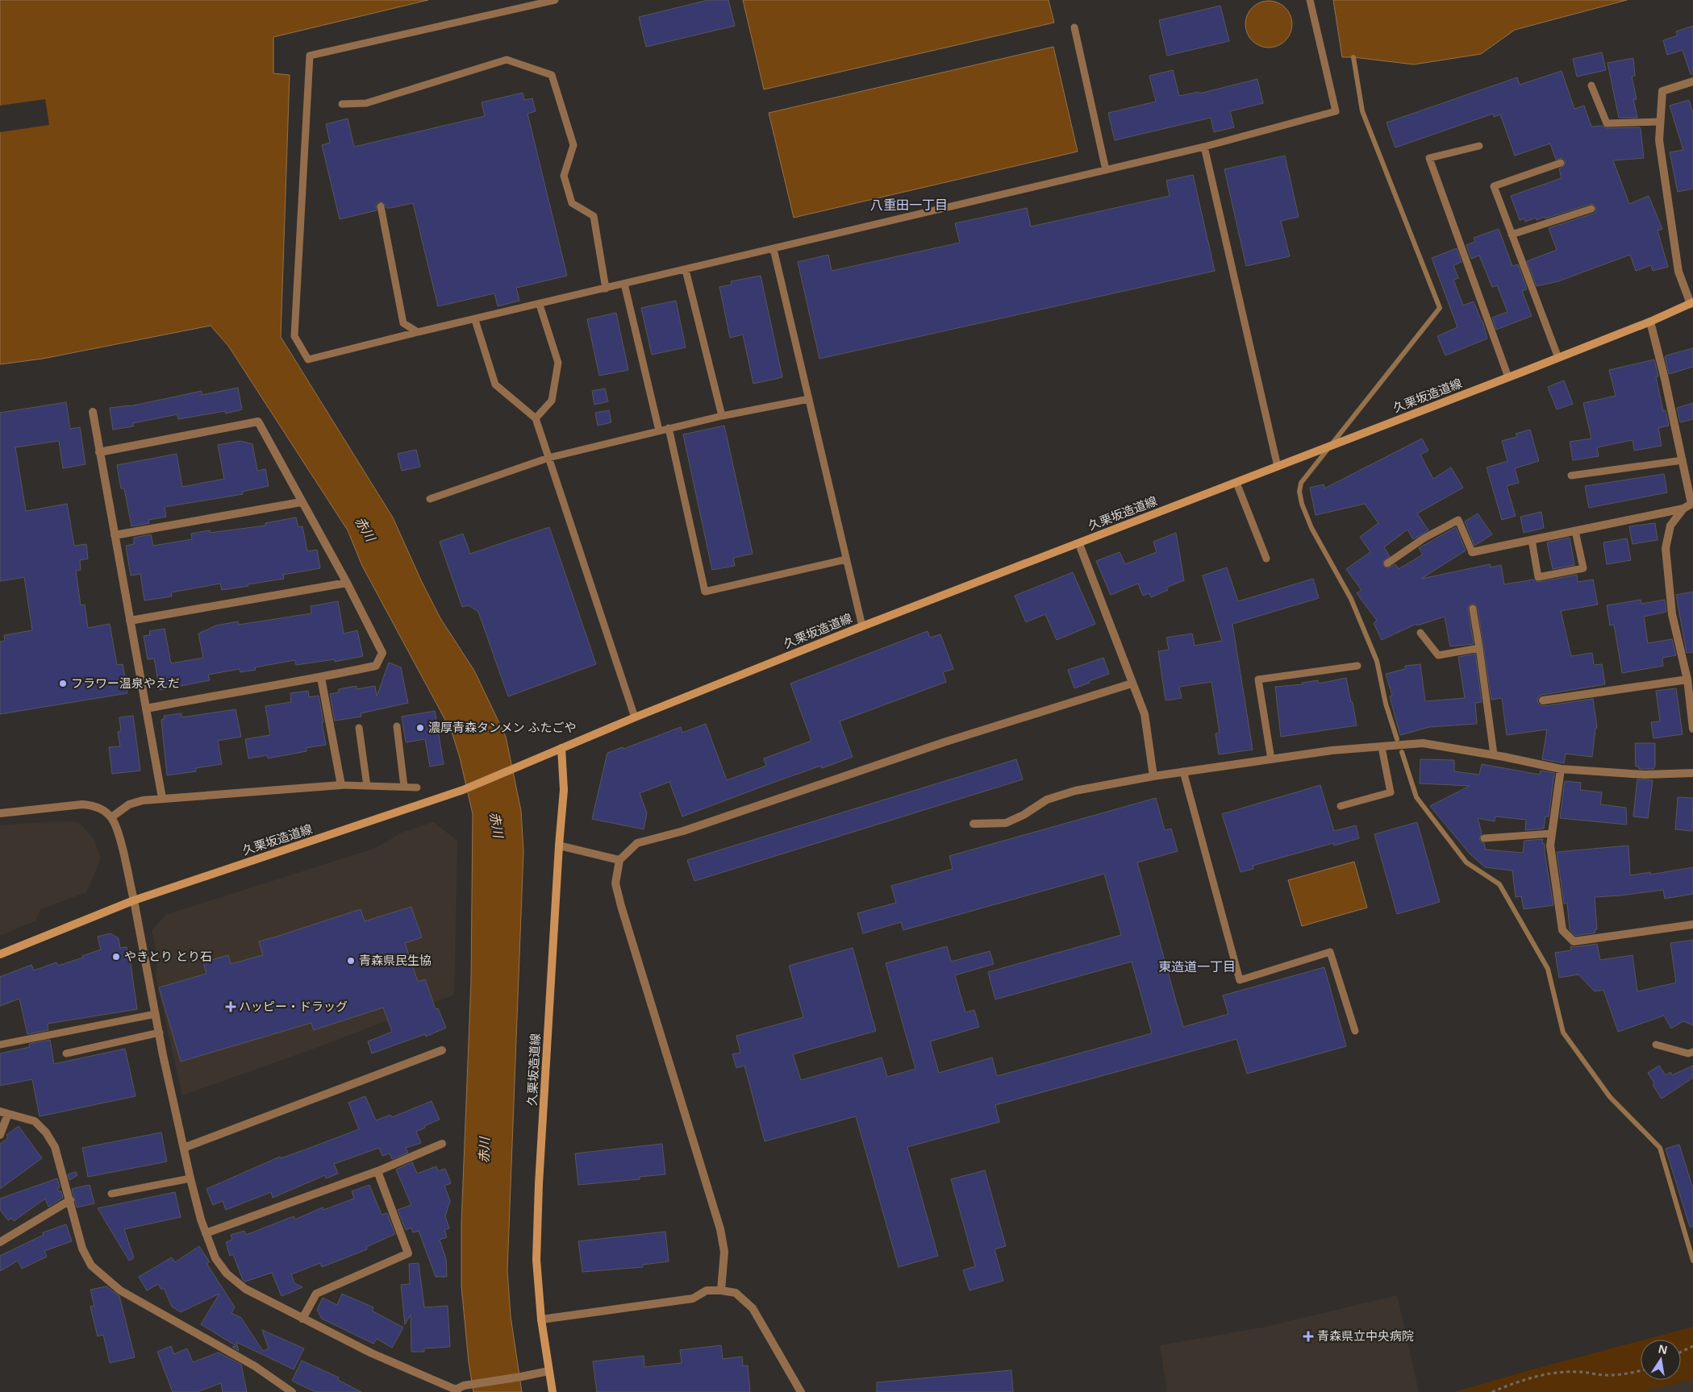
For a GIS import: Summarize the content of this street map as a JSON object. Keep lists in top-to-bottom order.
{
  "streets": {
    "main road": ["久栗坂造道線"]
  },
  "districts": ["八重田一丁目", "東造道一丁目"],
  "water": ["赤川"],
  "places": {
    "other": [
      "フラワー温泉やえだ",
      "濃厚青森タンメン ふたごや",
      "やきとり とり石",
      "青森県民生協"
    ],
    "health": ["ハッピー・ドラッグ", "青森県立中央病院"]
  },
  "north": "top"
}
